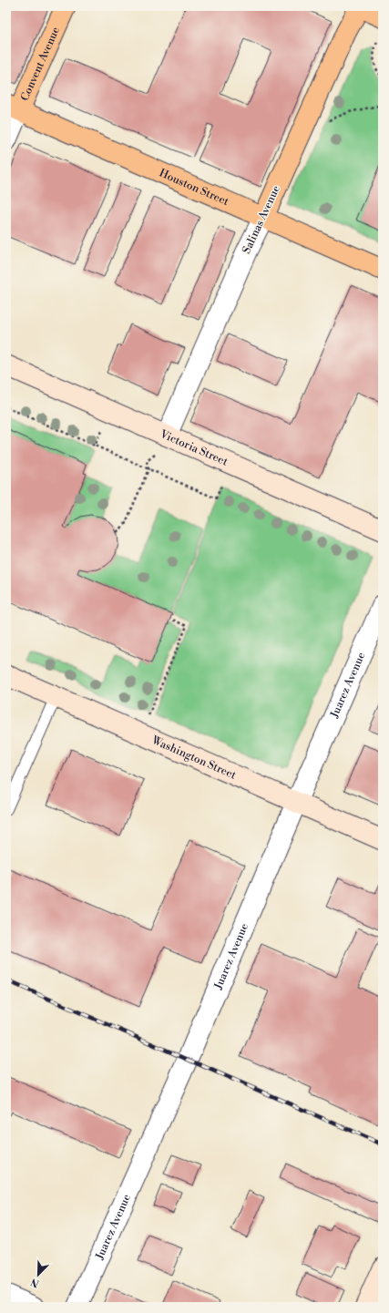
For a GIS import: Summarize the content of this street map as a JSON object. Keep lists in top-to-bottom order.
{
  "streets": {
    "main road": [
      "Convent Avenue",
      "Houston Street",
      "Salinas Avenue",
      "Victoria Street",
      "Washington Street"
    ],
    "street": ["Juarez Avenue"]
  },
  "crossings": [
    ["Convent Avenue", "Houston Street"],
    ["Houston Street", "Salinas Avenue"],
    ["Salinas Avenue", "Victoria Street"],
    ["Juarez Avenue", "Washington Street"]
  ],
  "north": "bottom left"
}
